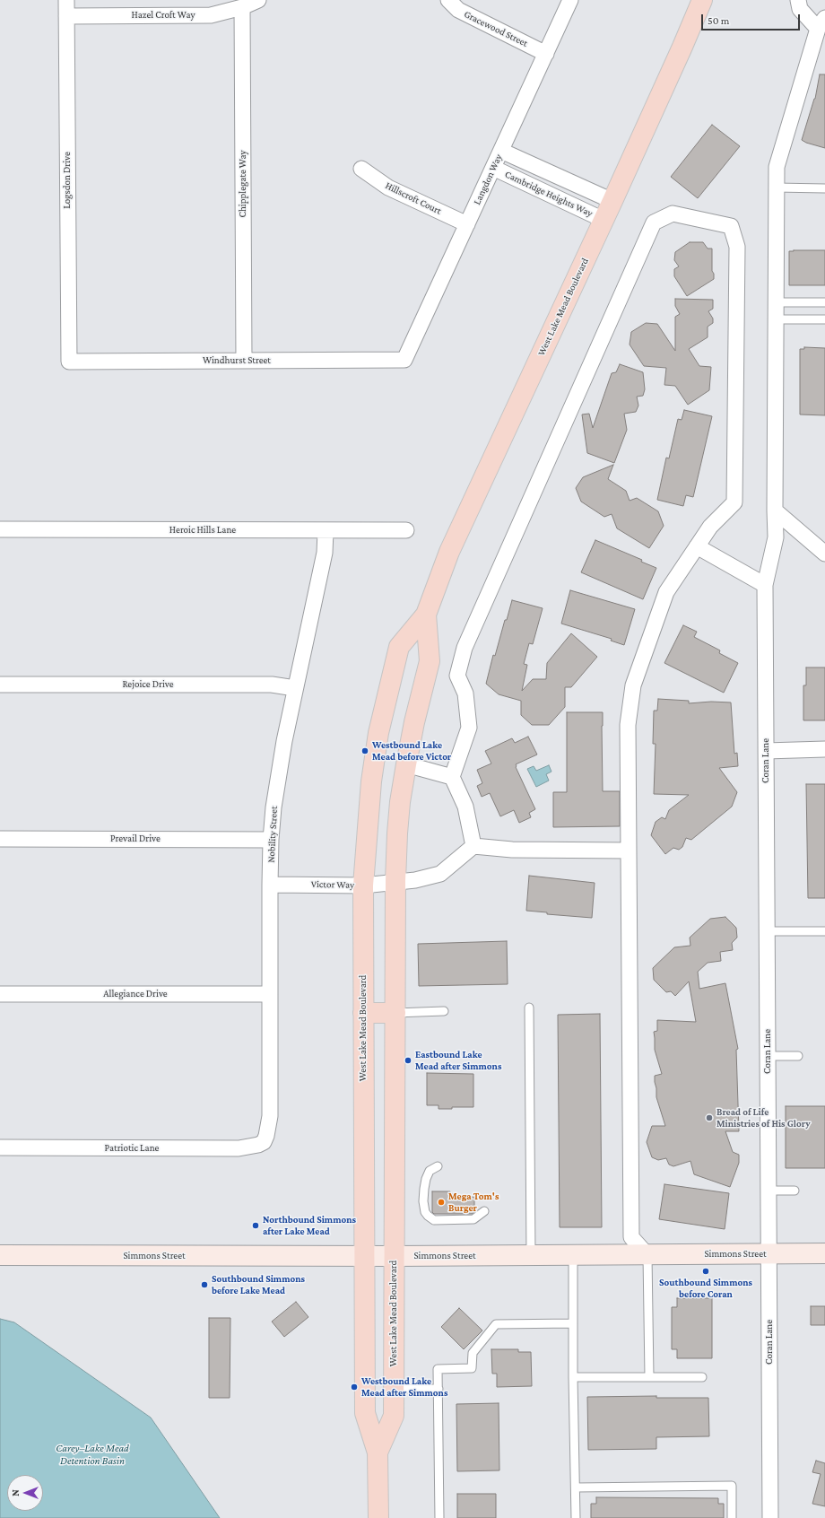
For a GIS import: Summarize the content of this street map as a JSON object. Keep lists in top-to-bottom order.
{
  "streets": {
    "main road": ["West Lake Mead Boulevard", "Simmons Street"],
    "street": [
      "Hazel Croft Way",
      "Gracewood Street",
      "Langdon Way",
      "Logsdon Drive",
      "Chipplegate Way",
      "Cambridge Heights Way",
      "Hillscroft Court",
      "Windhurst Street",
      "Heroic Hills Lane",
      "Rejoice Drive",
      "Coran Lane",
      "Nobility Street",
      "Prevail Drive",
      "Victor Way",
      "Allegiance Drive",
      "Patriotic Lane"
    ]
  },
  "crossings": [
    ["Hazel Croft Way", "Logsdon Drive"],
    ["Hazel Croft Way", "Chipplegate Way"],
    ["Gracewood Street", "Langdon Way"],
    ["Langdon Way", "Cambridge Heights Way"],
    ["Langdon Way", "Hillscroft Court"],
    ["Langdon Way", "Windhurst Street"],
    ["Logsdon Drive", "Windhurst Street"],
    ["Chipplegate Way", "Windhurst Street"],
    ["Cambridge Heights Way", "West Lake Mead Boulevard"],
    ["West Lake Mead Boulevard", "Victor Way"],
    ["West Lake Mead Boulevard", "Simmons Street"],
    ["Heroic Hills Lane", "Nobility Street"],
    ["Rejoice Drive", "Nobility Street"],
    ["Coran Lane", "Simmons Street"],
    ["Nobility Street", "Prevail Drive"],
    ["Nobility Street", "Victor Way"],
    ["Nobility Street", "Allegiance Drive"],
    ["Nobility Street", "Patriotic Lane"]
  ],
  "water": ["Carey–Lake Mead Detention Basin"],
  "places": [
    "Westbound Lake Mead before Victor",
    "Eastbound Lake Mead after Simmons",
    "Bread of Life Ministries of His Glory",
    "Mega Tom's Burger",
    "Northbound Simmons after Lake Mead",
    "Southbound Simmons before Coran",
    "Southbound Simmons before Lake Mead",
    "Westbound Lake Mead after Simmons"
  ],
  "scale_bar": "50 m",
  "north": "left"
}
